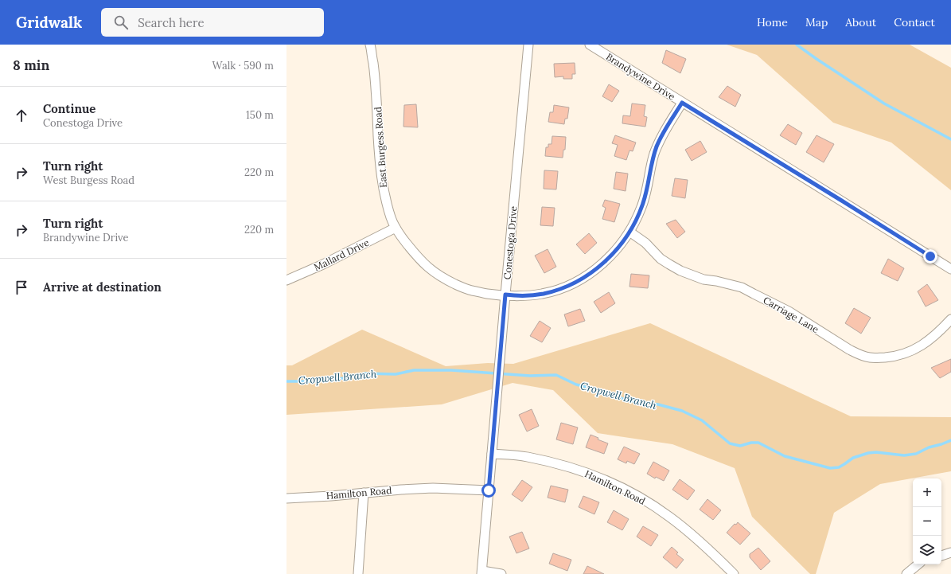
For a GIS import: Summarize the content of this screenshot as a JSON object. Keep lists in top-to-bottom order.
{
  "streets": {
    "street": [
      "Brandywine Drive",
      "East Burgess Road",
      "Conestoga Drive",
      "Mallard Drive",
      "Carriage Lane",
      "Hamilton Road"
    ]
  },
  "crossings": [
    ["Brandywine Drive", "East Burgess Road"],
    ["East Burgess Road", "Conestoga Drive"],
    ["East Burgess Road", "Mallard Drive"],
    ["East Burgess Road", "Carriage Lane"],
    ["Conestoga Drive", "Hamilton Road"]
  ],
  "water": ["Cropwell Branch"],
  "page": {
    "header": "Gridwalk",
    "search": "Search here",
    "nav": [
      "Home",
      "Map",
      "About",
      "Contact"
    ],
    "heading": ["8 min", "Walk · 590 m"],
    "list": [
      ["Continue", "Conestoga Drive", "150 m"],
      ["Turn right", "West Burgess Road", "220 m"],
      ["Turn right", "Brandywine Drive", "220 m"],
      "Arrive at destination"
    ],
    "map_buttons": ["+", "−"]
  }
}
